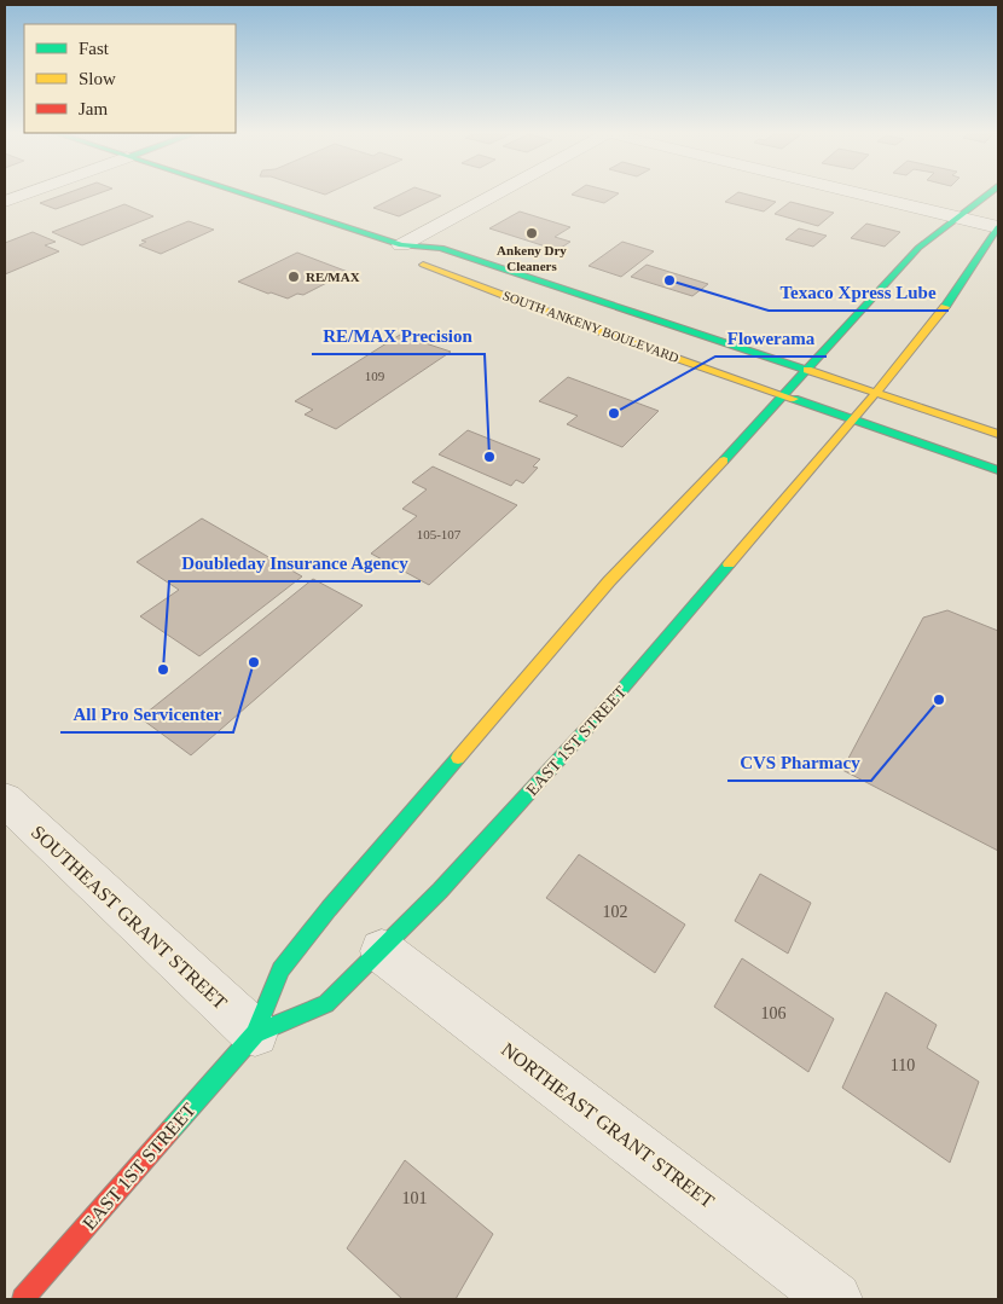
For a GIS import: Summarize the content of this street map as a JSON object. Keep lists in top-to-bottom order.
{
  "streets": {
    "main road": ["SOUTH ANKENY BOULEVARD", "EAST 1ST STREET"],
    "street": ["SOUTHEAST GRANT STREET", "NORTHEAST GRANT STREET"]
  },
  "crossings": [
    ["SOUTH ANKENY BOULEVARD", "EAST 1ST STREET"],
    ["EAST 1ST STREET", "SOUTHEAST GRANT STREET"],
    ["EAST 1ST STREET", "NORTHEAST GRANT STREET"]
  ],
  "places": [
    "Ankeny Dry Cleaners",
    "RE/MAX",
    "Texaco Xpress Lube",
    "Flowerama",
    "RE/MAX Precision",
    "All Pro Servicenter",
    "Doubleday Insurance Agency",
    "CVS Pharmacy"
  ],
  "house_numbers": [
    "109",
    "105-107",
    "102",
    "106",
    "110",
    "101"
  ],
  "legend": ["Fast", "Slow", "Jam"]
}
